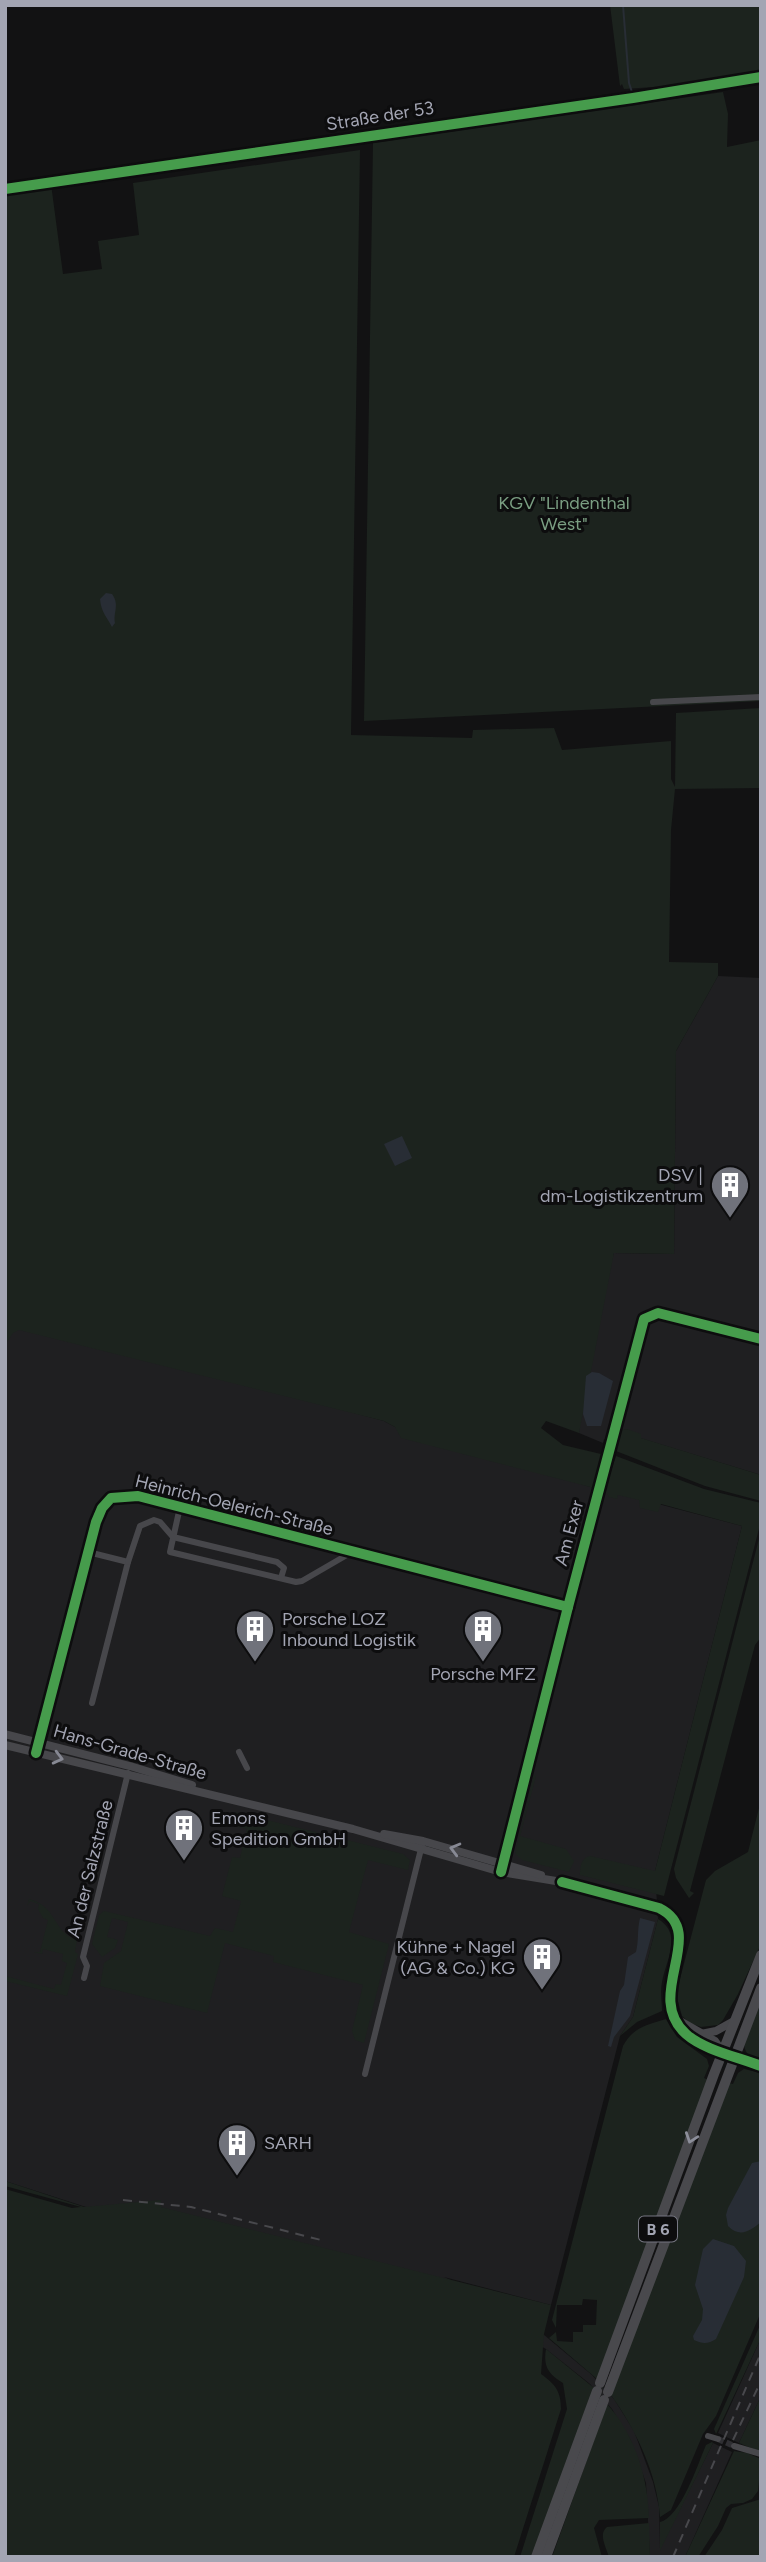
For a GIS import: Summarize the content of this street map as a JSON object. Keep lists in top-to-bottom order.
{
  "streets": {
    "main road": ["B 6"],
    "street": [
      "Straße der 53",
      "Heinrich-Oelerich-Straße",
      "Am Exer",
      "Hans-Grade-Straße",
      "An der Salzstraße"
    ]
  },
  "crossings": [
    ["Heinrich-Oelerich-Straße", "Am Exer"],
    ["Heinrich-Oelerich-Straße", "Hans-Grade-Straße"],
    ["Am Exer", "Hans-Grade-Straße"],
    ["Hans-Grade-Straße", "An der Salzstraße"]
  ],
  "parks": ["KGV \"Lindenthal West\""],
  "places": {
    "building": [
      "DSV | dm-Logistikzentrum",
      "Porsche LOZ Inbound Logistik",
      "Porsche MFZ",
      "Emons Spedition GmbH",
      "Kühne + Nagel (AG & Co.) KG",
      "SARH"
    ]
  }
}
